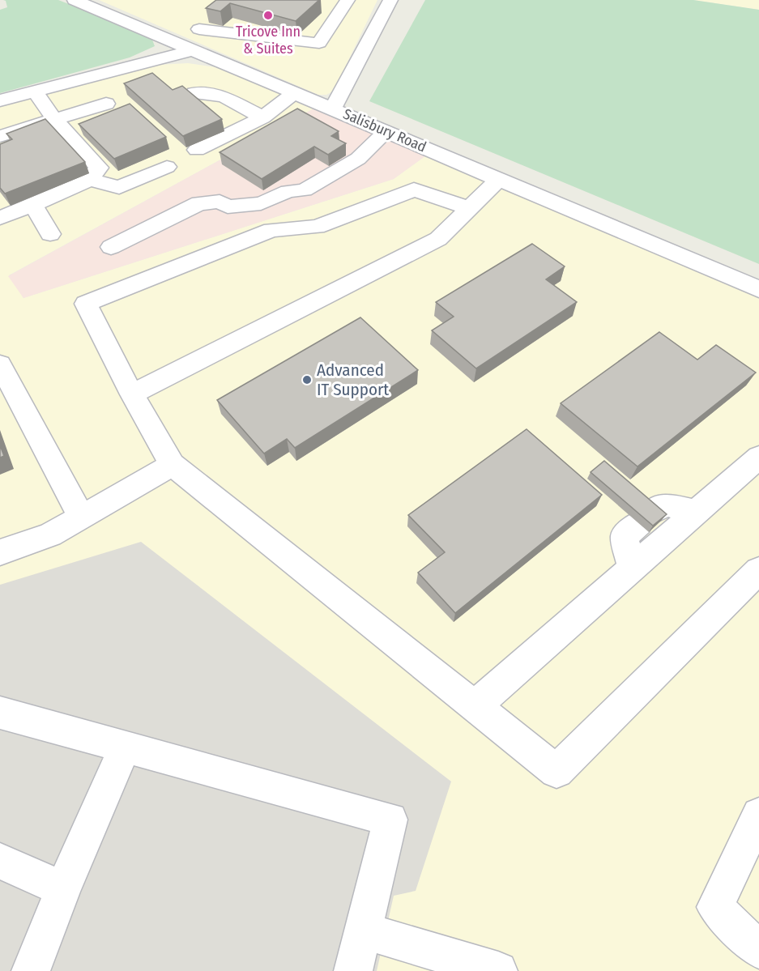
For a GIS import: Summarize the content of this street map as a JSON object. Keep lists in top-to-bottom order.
{
  "streets": {
    "street": ["Salisbury Road"]
  },
  "places": ["Tricove Inn & Suites", "Advanced IT Support"]
}
